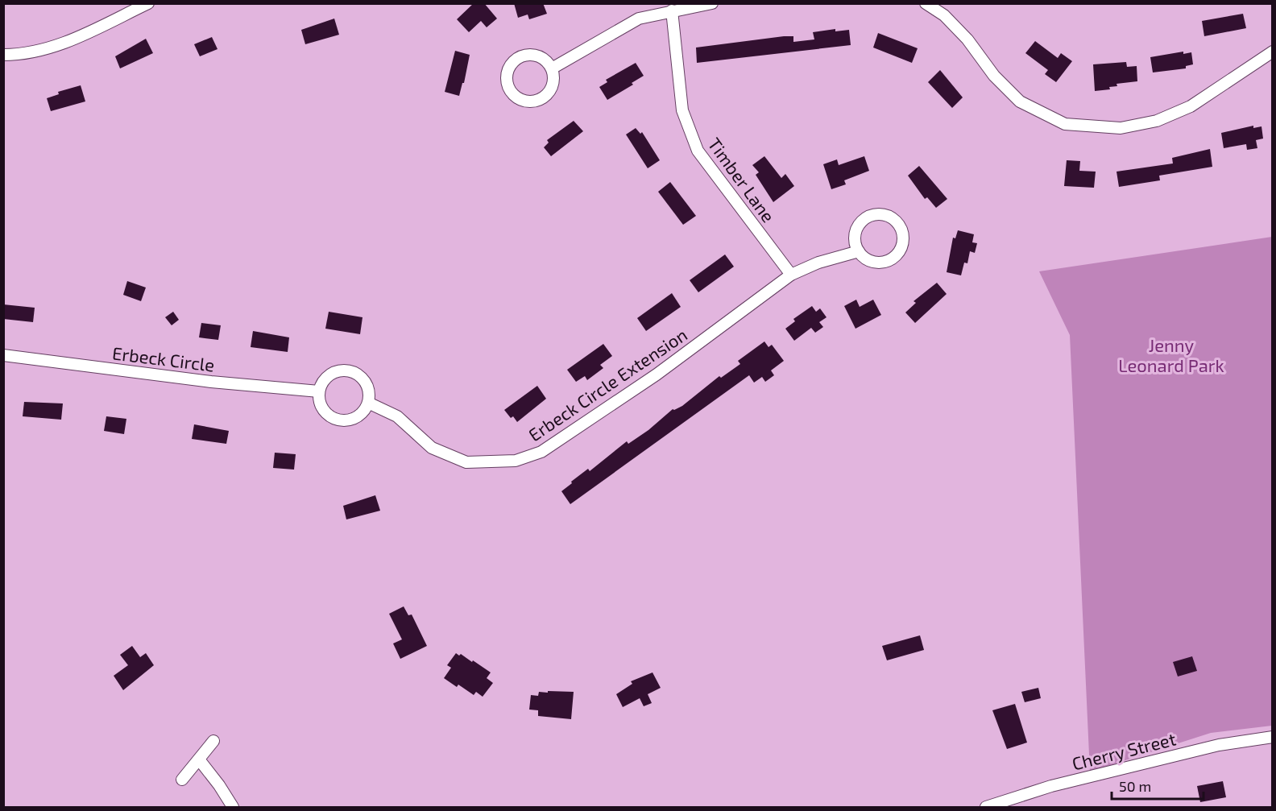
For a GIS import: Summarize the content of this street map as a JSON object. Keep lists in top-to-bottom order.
{
  "streets": {
    "street": [
      "Timber Lane",
      "Erbeck Circle",
      "Erbeck Circle Extension",
      "Cherry Street"
    ]
  },
  "crossings": [
    ["Timber Lane", "Erbeck Circle Extension"],
    ["Erbeck Circle", "Erbeck Circle Extension"]
  ],
  "parks": ["Jenny Leonard Park"],
  "scale_bar": "50 m"
}
